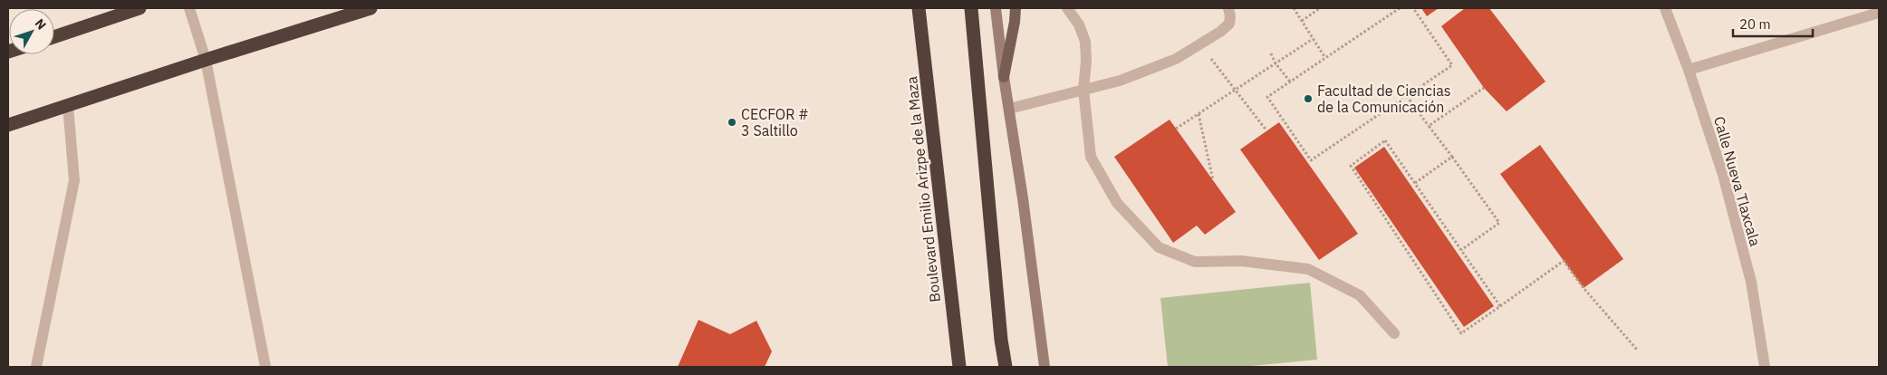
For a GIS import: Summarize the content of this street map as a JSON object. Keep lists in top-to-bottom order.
{
  "streets": {
    "highway": ["Boulevard Emilio Arizpe de la Maza"],
    "street": ["Calle Nueva Tlaxcala"]
  },
  "places": ["Facultad de Ciencias de la Comunicación", "CECFOR # 3 Saltillo"],
  "scale_bar": "20 m",
  "north": "top right"
}
